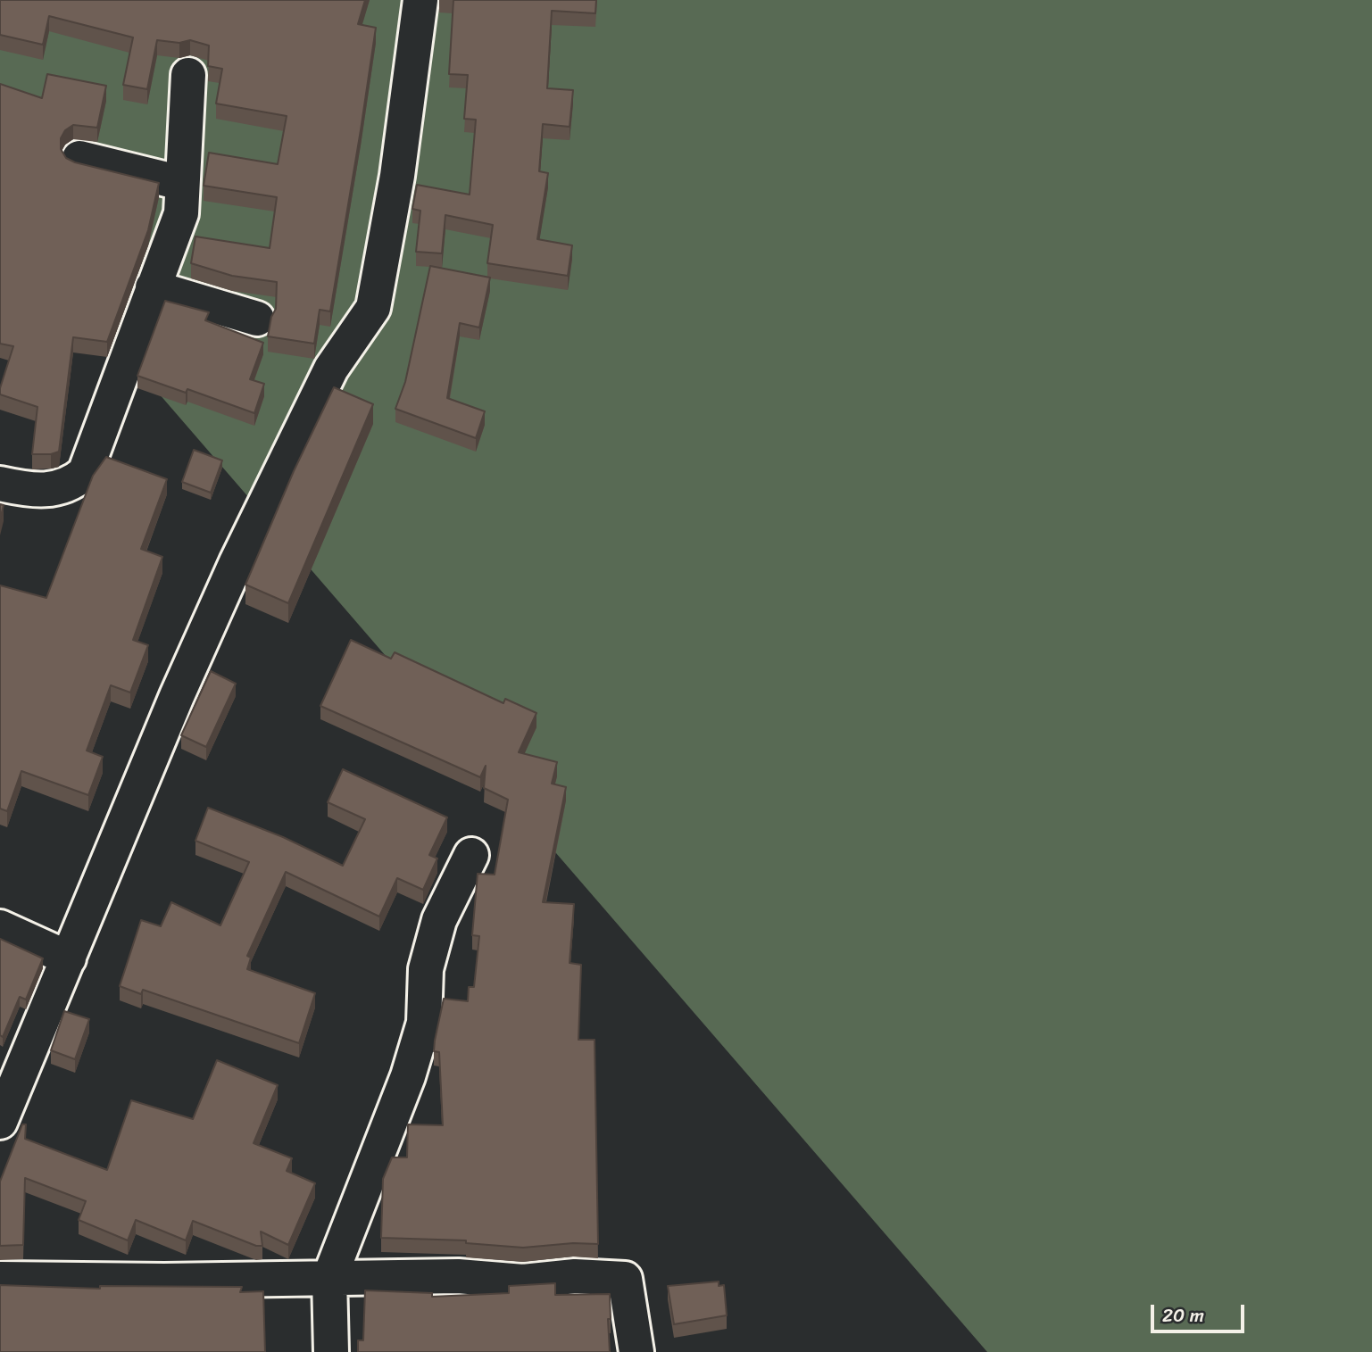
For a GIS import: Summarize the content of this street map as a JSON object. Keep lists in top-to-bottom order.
{
  "scale_bar": "20 m"
}
